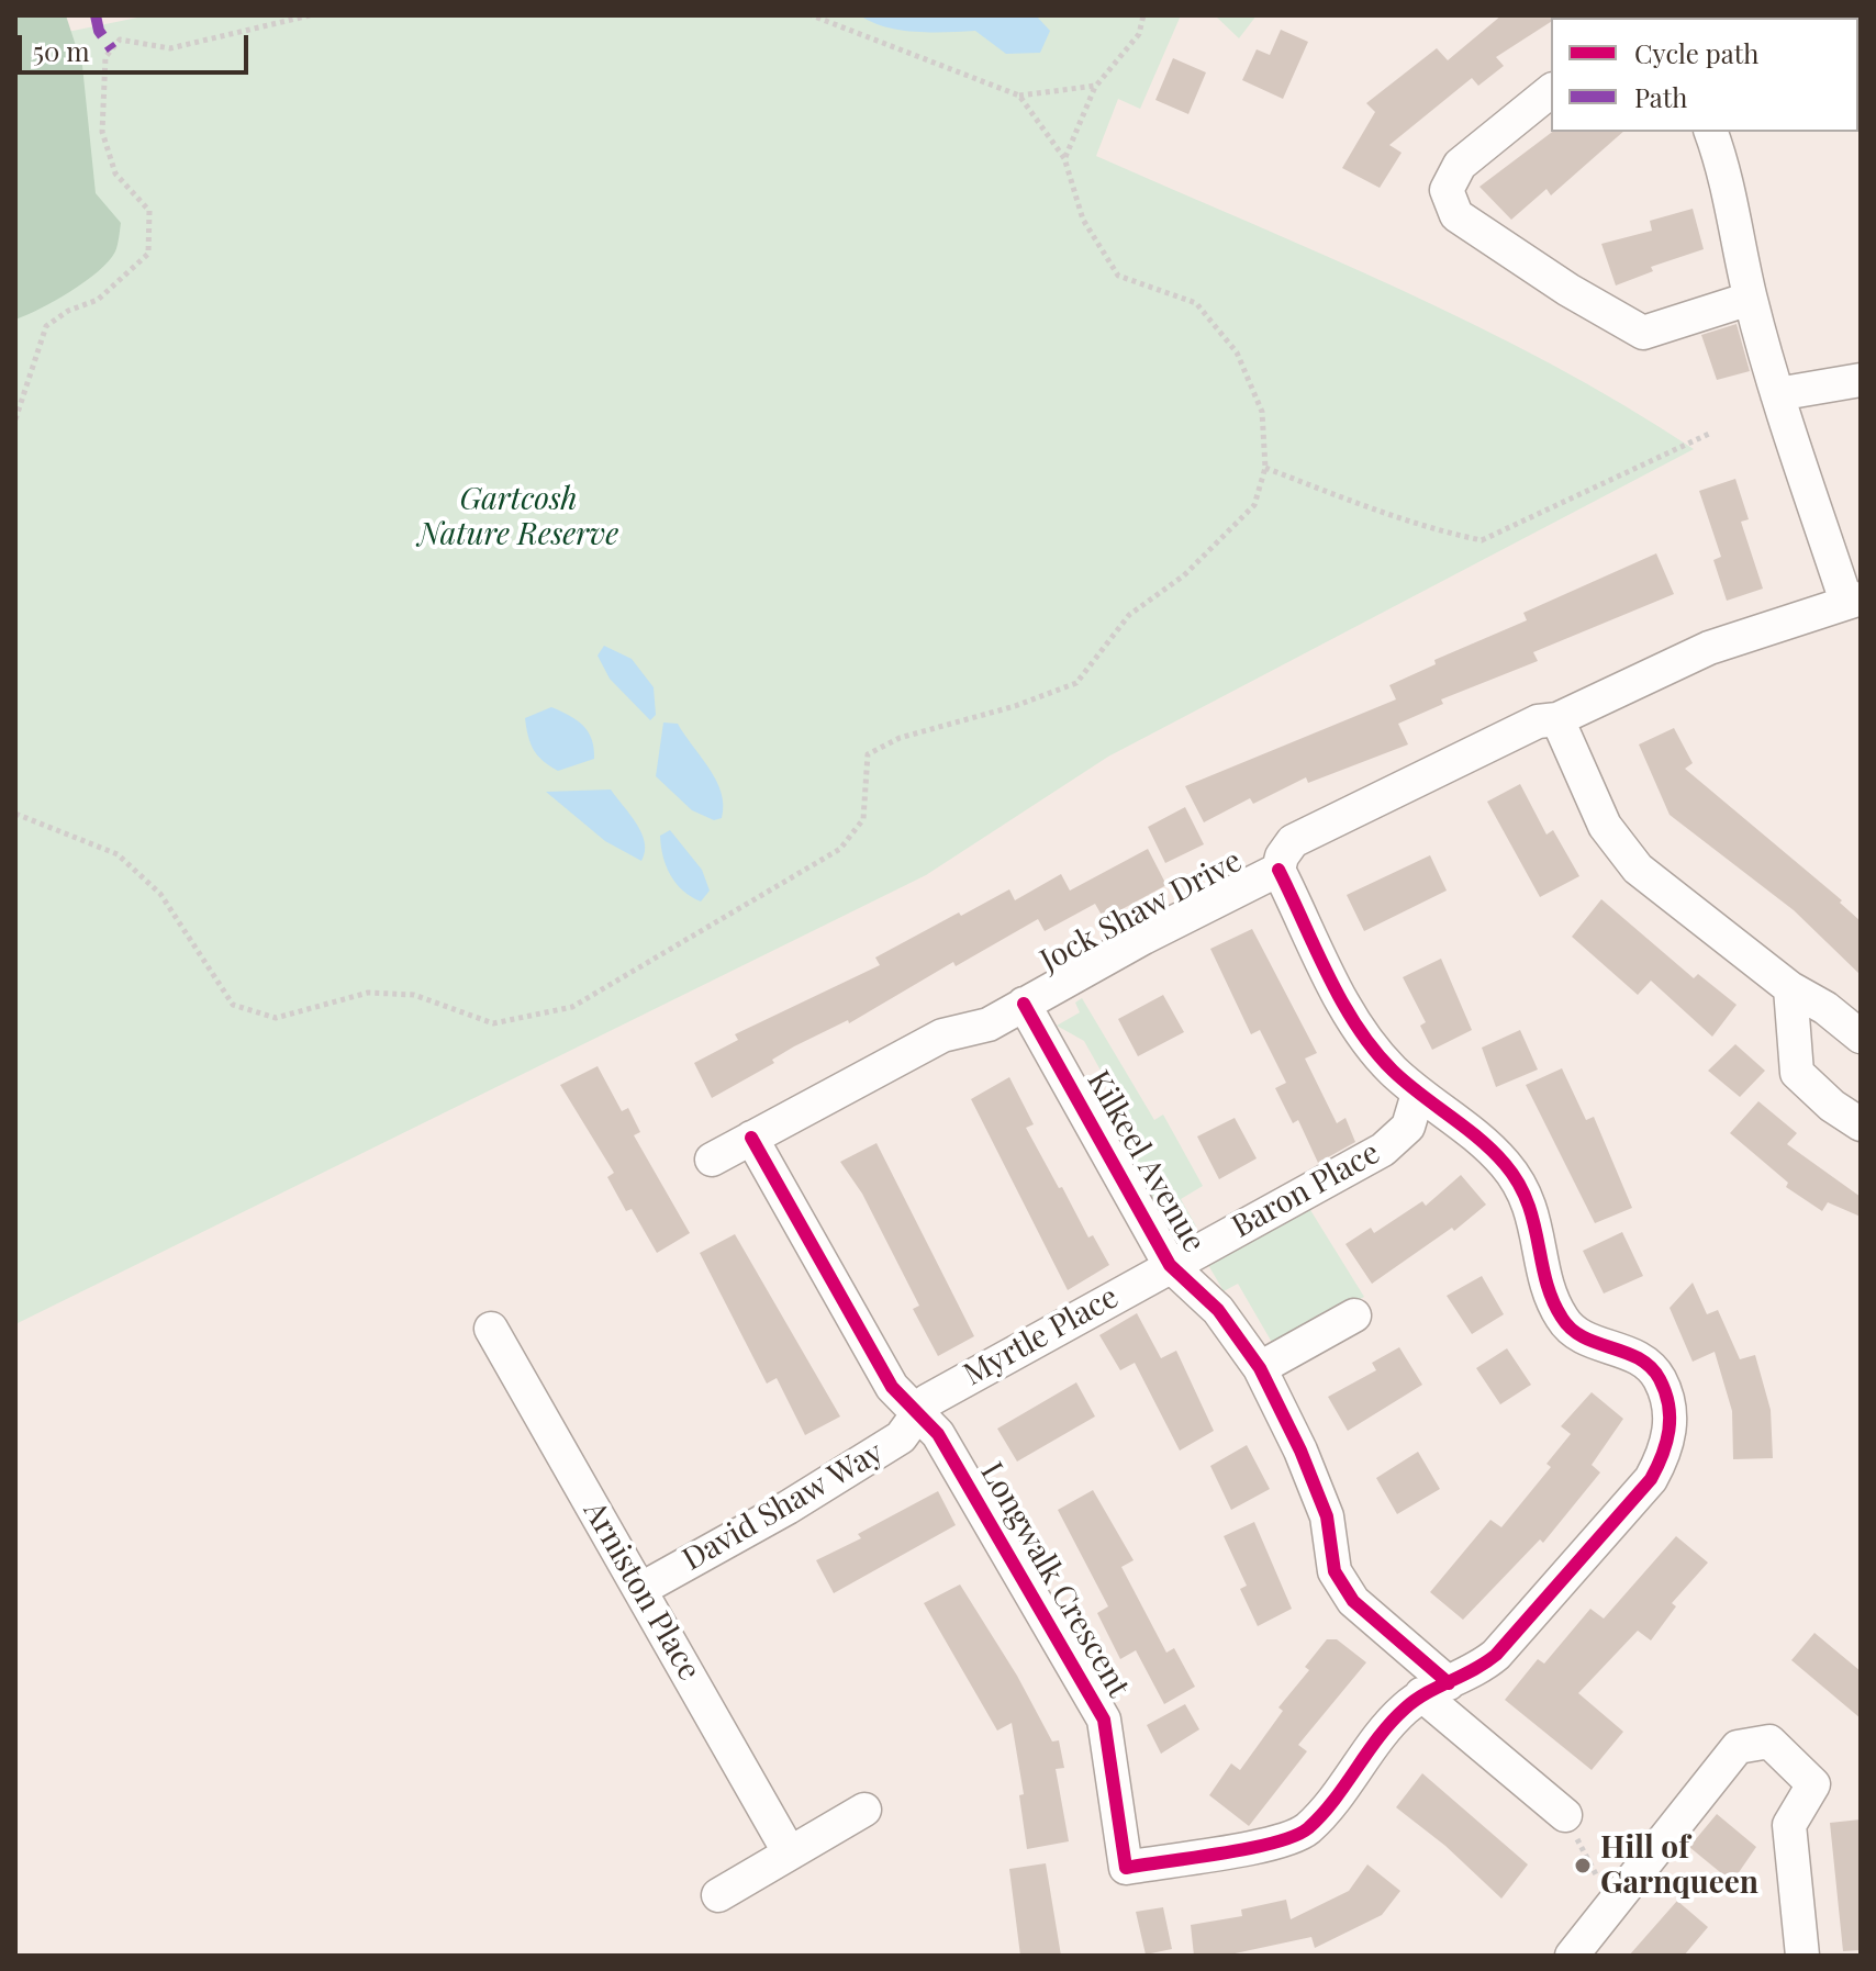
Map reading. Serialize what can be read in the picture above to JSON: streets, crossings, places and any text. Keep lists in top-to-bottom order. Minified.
{"streets":{"street":["Jock Shaw Drive","Kilkeel Avenue","Baron Place","Myrtle Place","David Shaw Way","Longwalk Crescent","Arniston Place"]},"crossings":[["Jock Shaw Drive","Kilkeel Avenue"],["Jock Shaw Drive","Longwalk Crescent"],["Kilkeel Avenue","Baron Place"],["Kilkeel Avenue","Myrtle Place"],["Kilkeel Avenue","Longwalk Crescent"],["Baron Place","Myrtle Place"],["Baron Place","Longwalk Crescent"],["Myrtle Place","David Shaw Way"],["Myrtle Place","Longwalk Crescent"],["David Shaw Way","Longwalk Crescent"],["David Shaw Way","Arniston Place"]],"parks":["Gartcosh Nature Reserve"],"places":["Hill of Garnqueen"],"legend":["Cycle path","Path"],"scale_bar":"50 m"}
